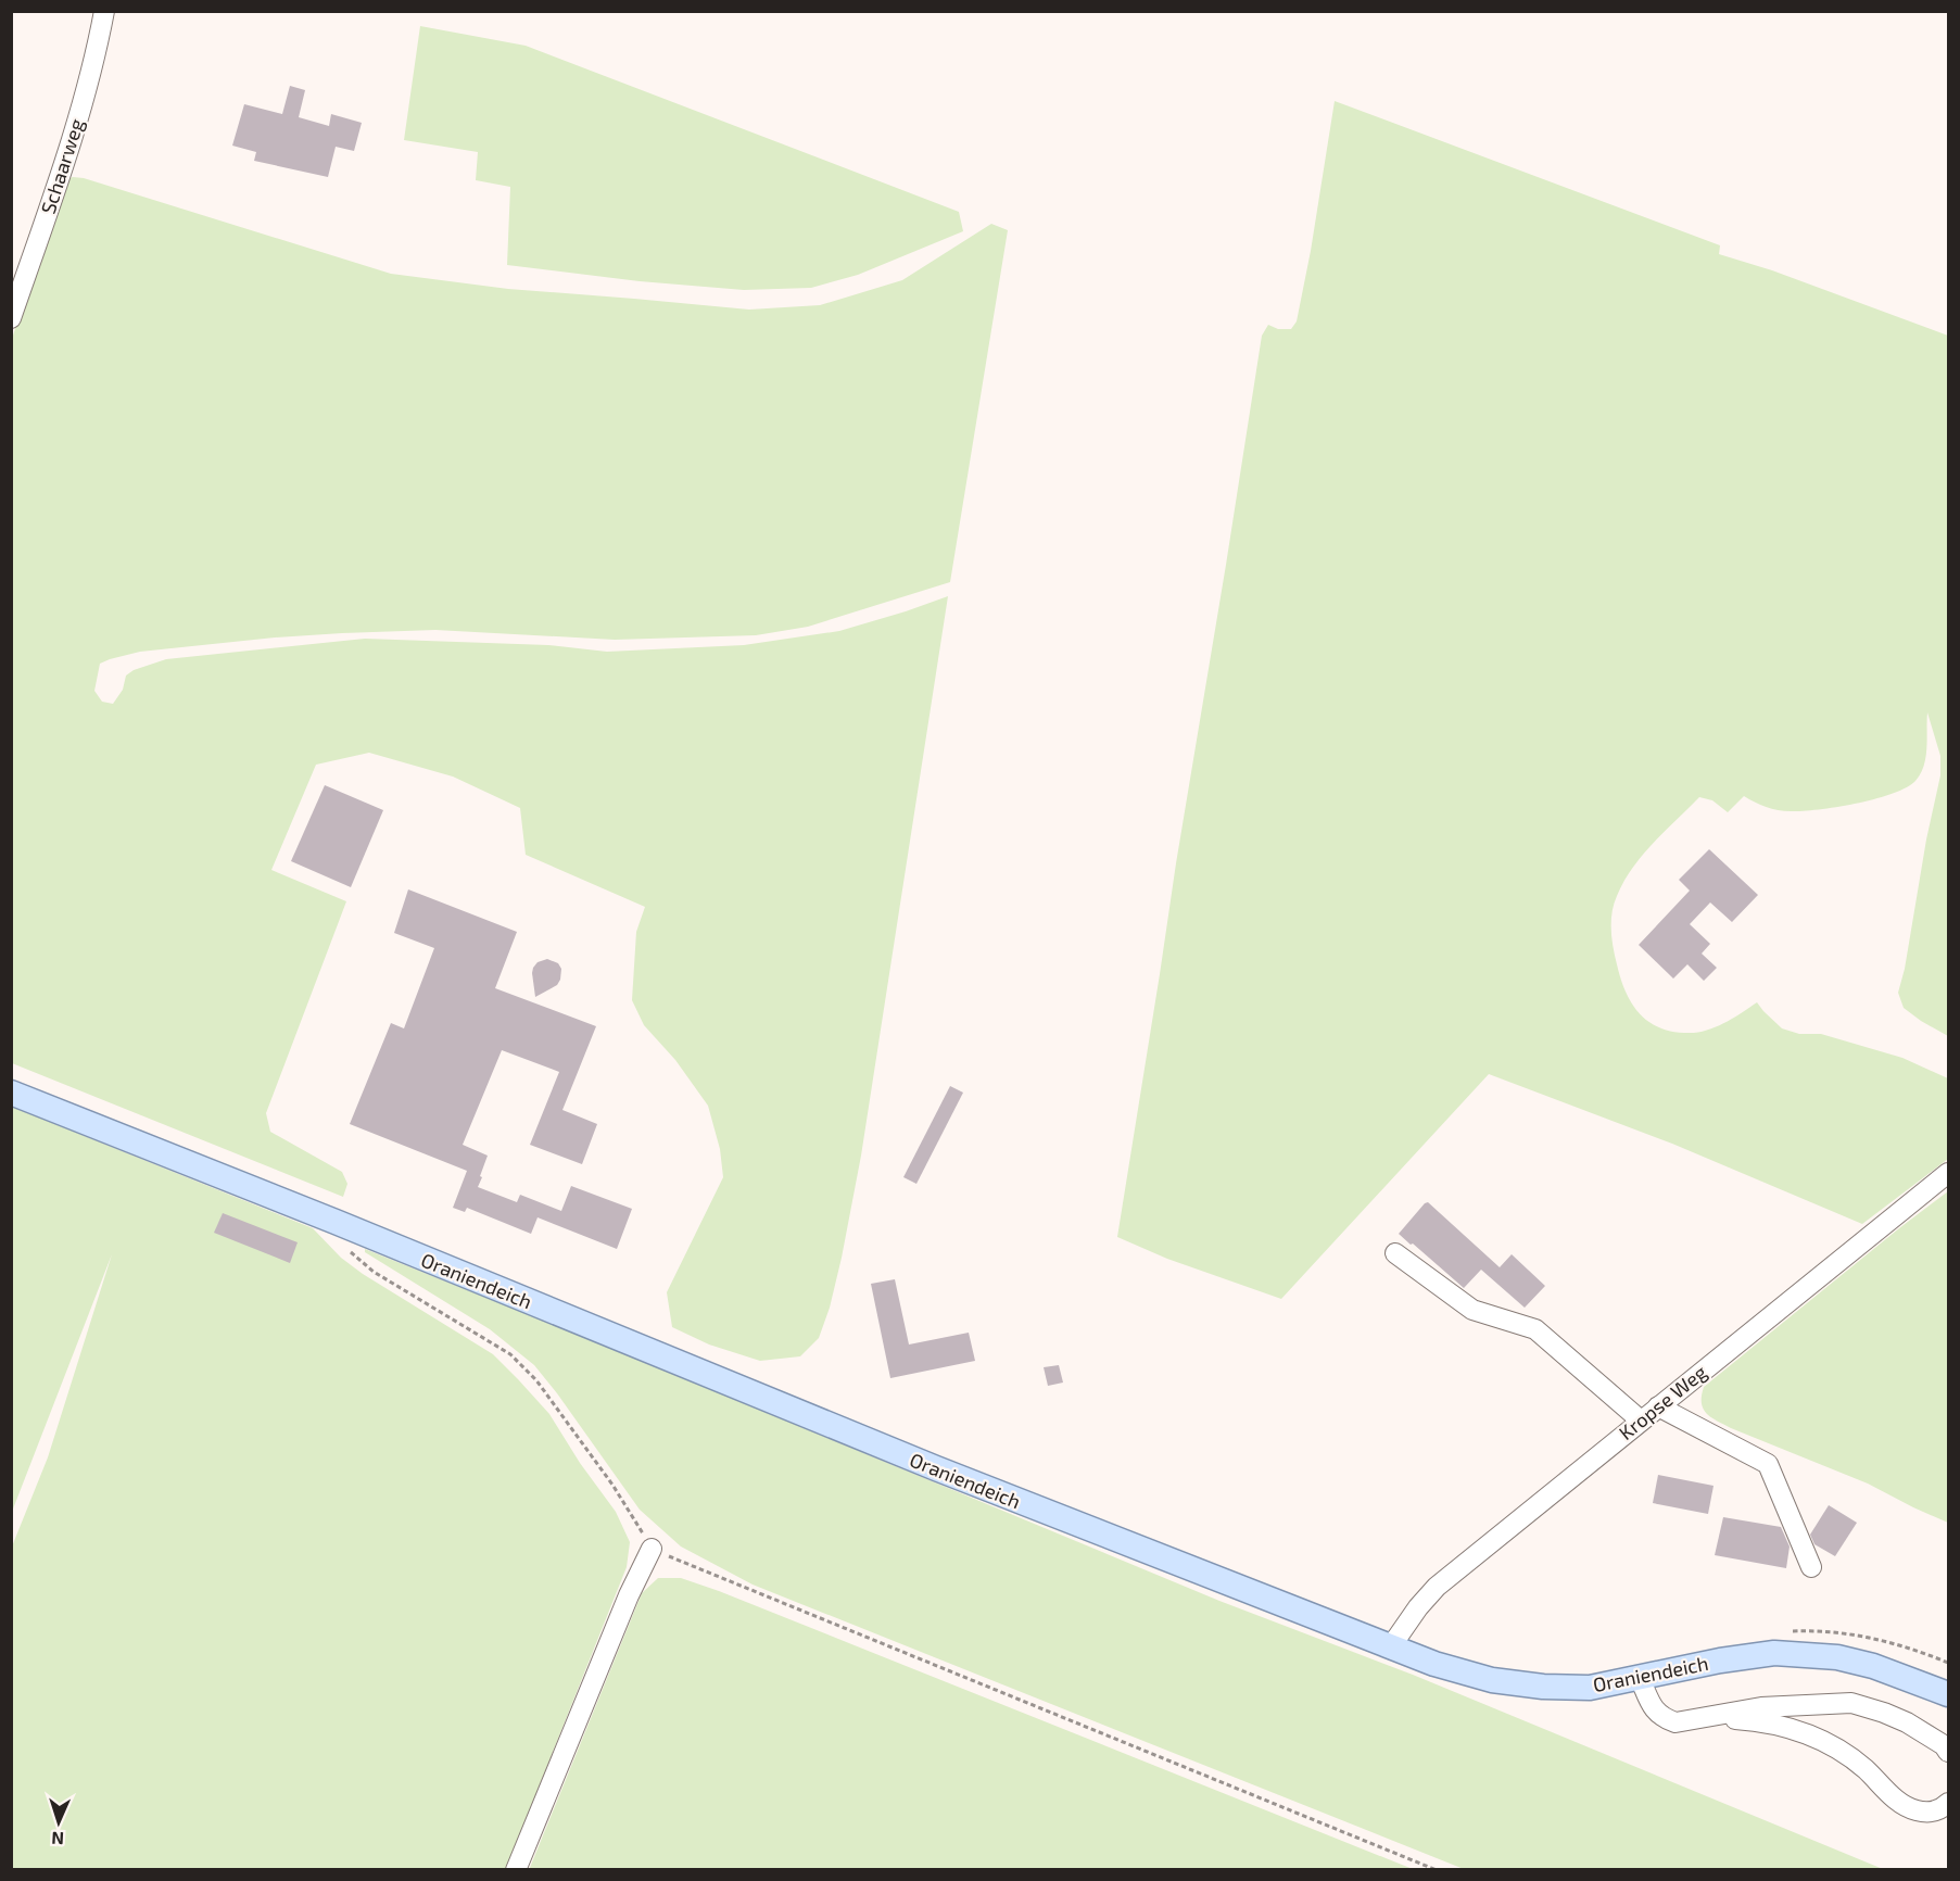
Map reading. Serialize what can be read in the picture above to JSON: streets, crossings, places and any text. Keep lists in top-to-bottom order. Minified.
{"streets":{"main road":["Oraniendeich"],"street":["Schaarweg","Kropse Weg"]},"crossings":[["Oraniendeich","Kropse Weg"]],"north":"bottom"}
